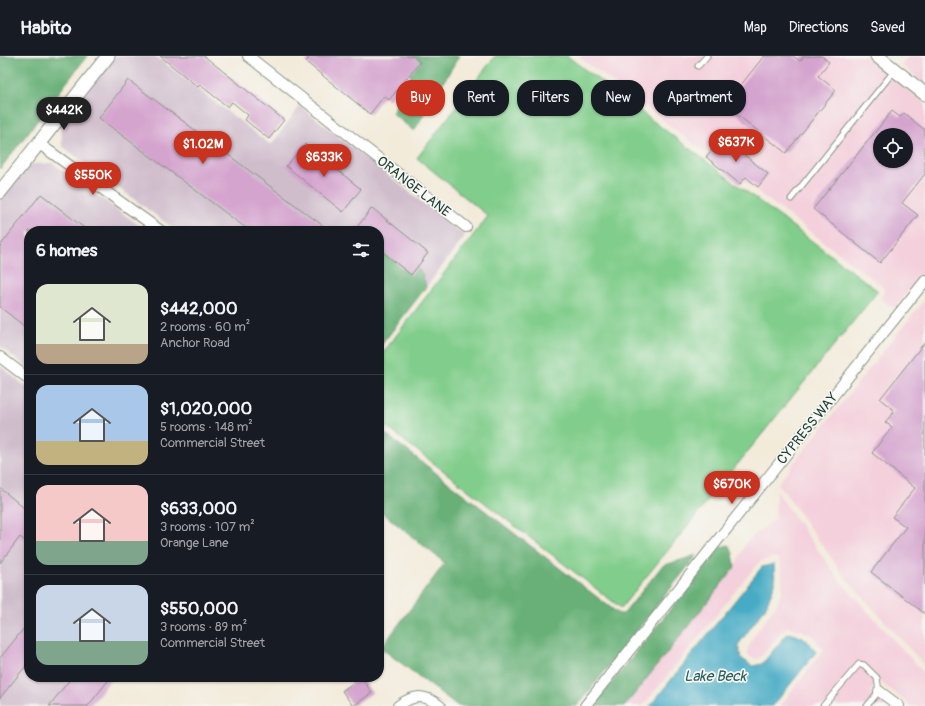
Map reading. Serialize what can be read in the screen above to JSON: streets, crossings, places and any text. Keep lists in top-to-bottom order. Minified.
{"streets":{"street":["ORANGE LANE","CYPRESS WAY"]},"water":["Lake Beck"],"page":{"header":"Habito","nav":["Map","Directions","Saved"],"chip":["Buy","Rent","Filters","New","Apartment"],"price":["$442K","$637K","$1.02M","$633K","$550K","$670K"],"heading":"6 homes","list":[{"name":"$442,000","note":"2 rooms · 60 m² · Anchor Road"},{"name":"$1,020,000","note":"5 rooms · 148 m² · Commercial Street"},{"name":"$633,000","note":"3 rooms · 107 m² · Orange Lane"},{"name":"$550,000","note":"3 rooms · 89 m² · Commercial Street"}]}}
